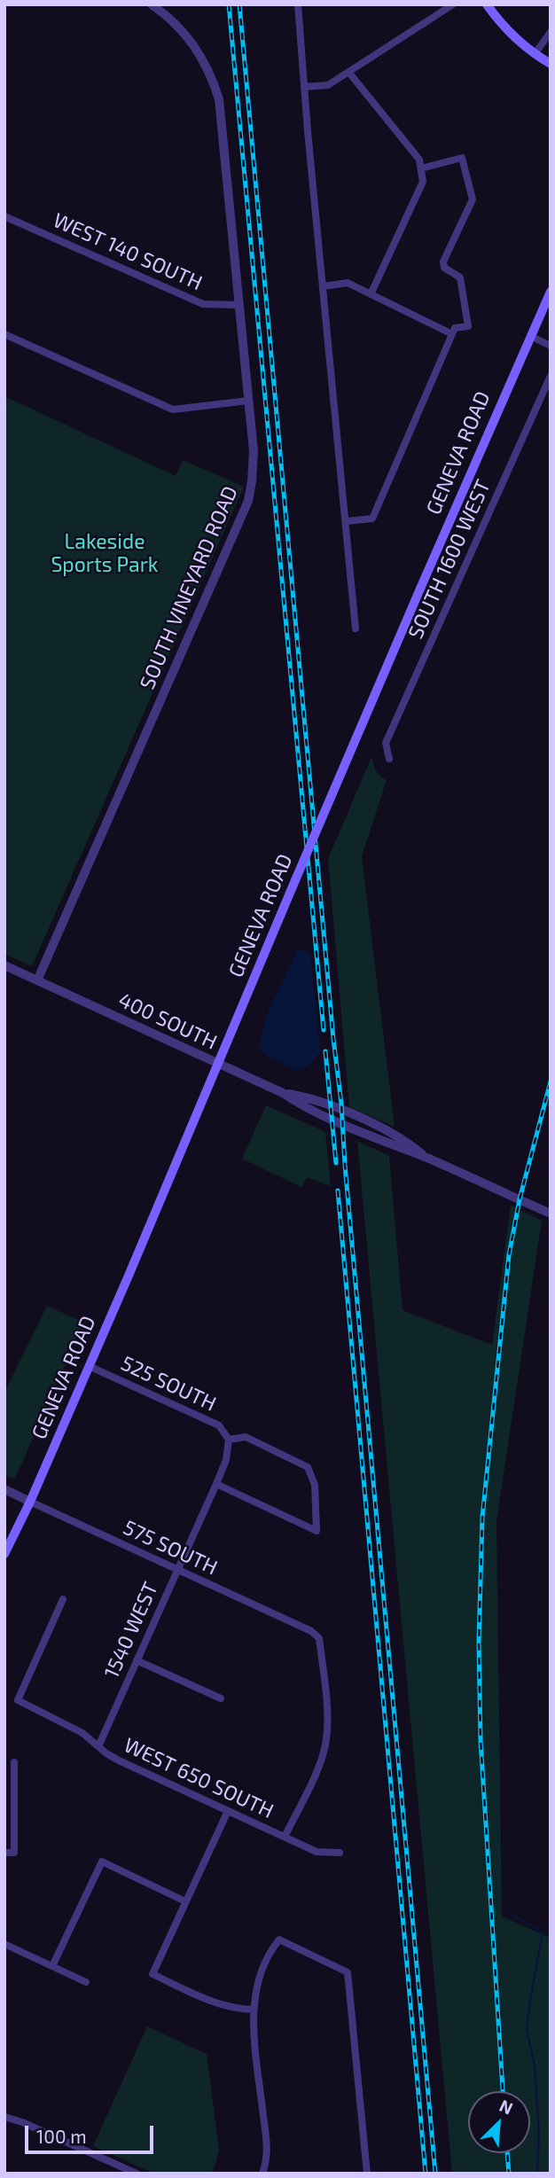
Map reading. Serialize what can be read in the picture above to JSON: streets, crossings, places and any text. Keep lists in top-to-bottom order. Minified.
{"streets":{"main road":["GENEVA ROAD"],"street":["WEST 140 SOUTH","SOUTH 1600 WEST","SOUTH VINEYARD ROAD","400 SOUTH","525 SOUTH","575 SOUTH","1540 WEST","WEST 650 SOUTH"]},"crossings":[["WEST 140 SOUTH","SOUTH VINEYARD ROAD"],["GENEVA ROAD","400 SOUTH"],["GENEVA ROAD","525 SOUTH"],["GENEVA ROAD","575 SOUTH"],["SOUTH VINEYARD ROAD","400 SOUTH"],["525 SOUTH","1540 WEST"],["575 SOUTH","1540 WEST"],["575 SOUTH","WEST 650 SOUTH"],["1540 WEST","WEST 650 SOUTH"]],"parks":["Lakeside Sports Park"],"scale_bar":"100 m","north":"top right"}
